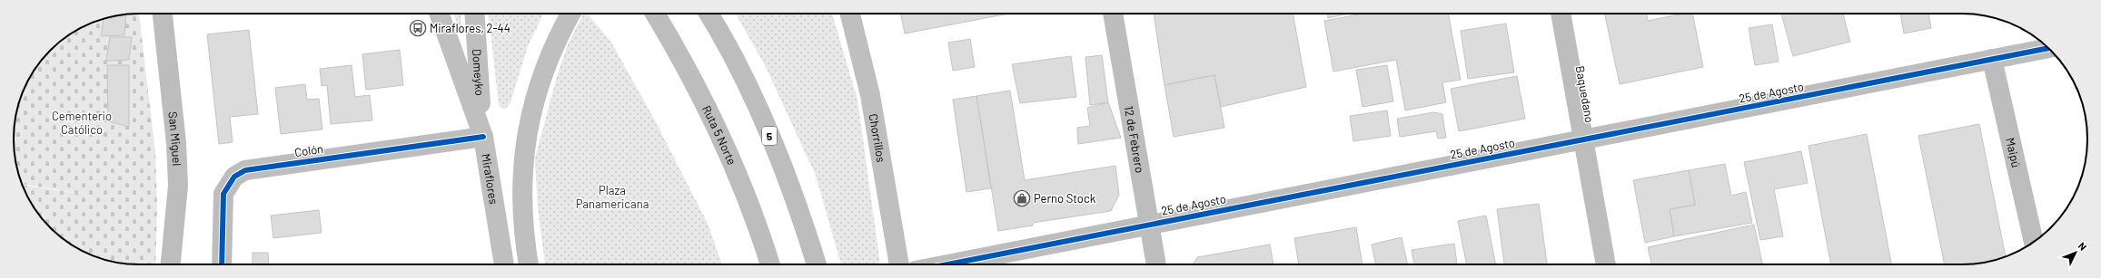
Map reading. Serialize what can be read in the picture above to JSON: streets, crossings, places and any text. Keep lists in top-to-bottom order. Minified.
{"streets":{"main road":["Domeyko","25 de Agosto","Baquedano","Ruta 5 Norte","5","Chorrillos","San Miguel","12 de Febrero","Colón","Maipú","Miraflores"]},"crossings":[["Domeyko","Colón"],["Domeyko","Miraflores"],["25 de Agosto","Baquedano"],["25 de Agosto","12 de Febrero"],["25 de Agosto","Maipú"],["Colón","Miraflores"]],"parks":["Cementerio Católico","Plaza Panamericana"],"places":{"bus stop":["Miraflores, 2-44"],"shop":["Perno Stock"]},"north":"top right"}
